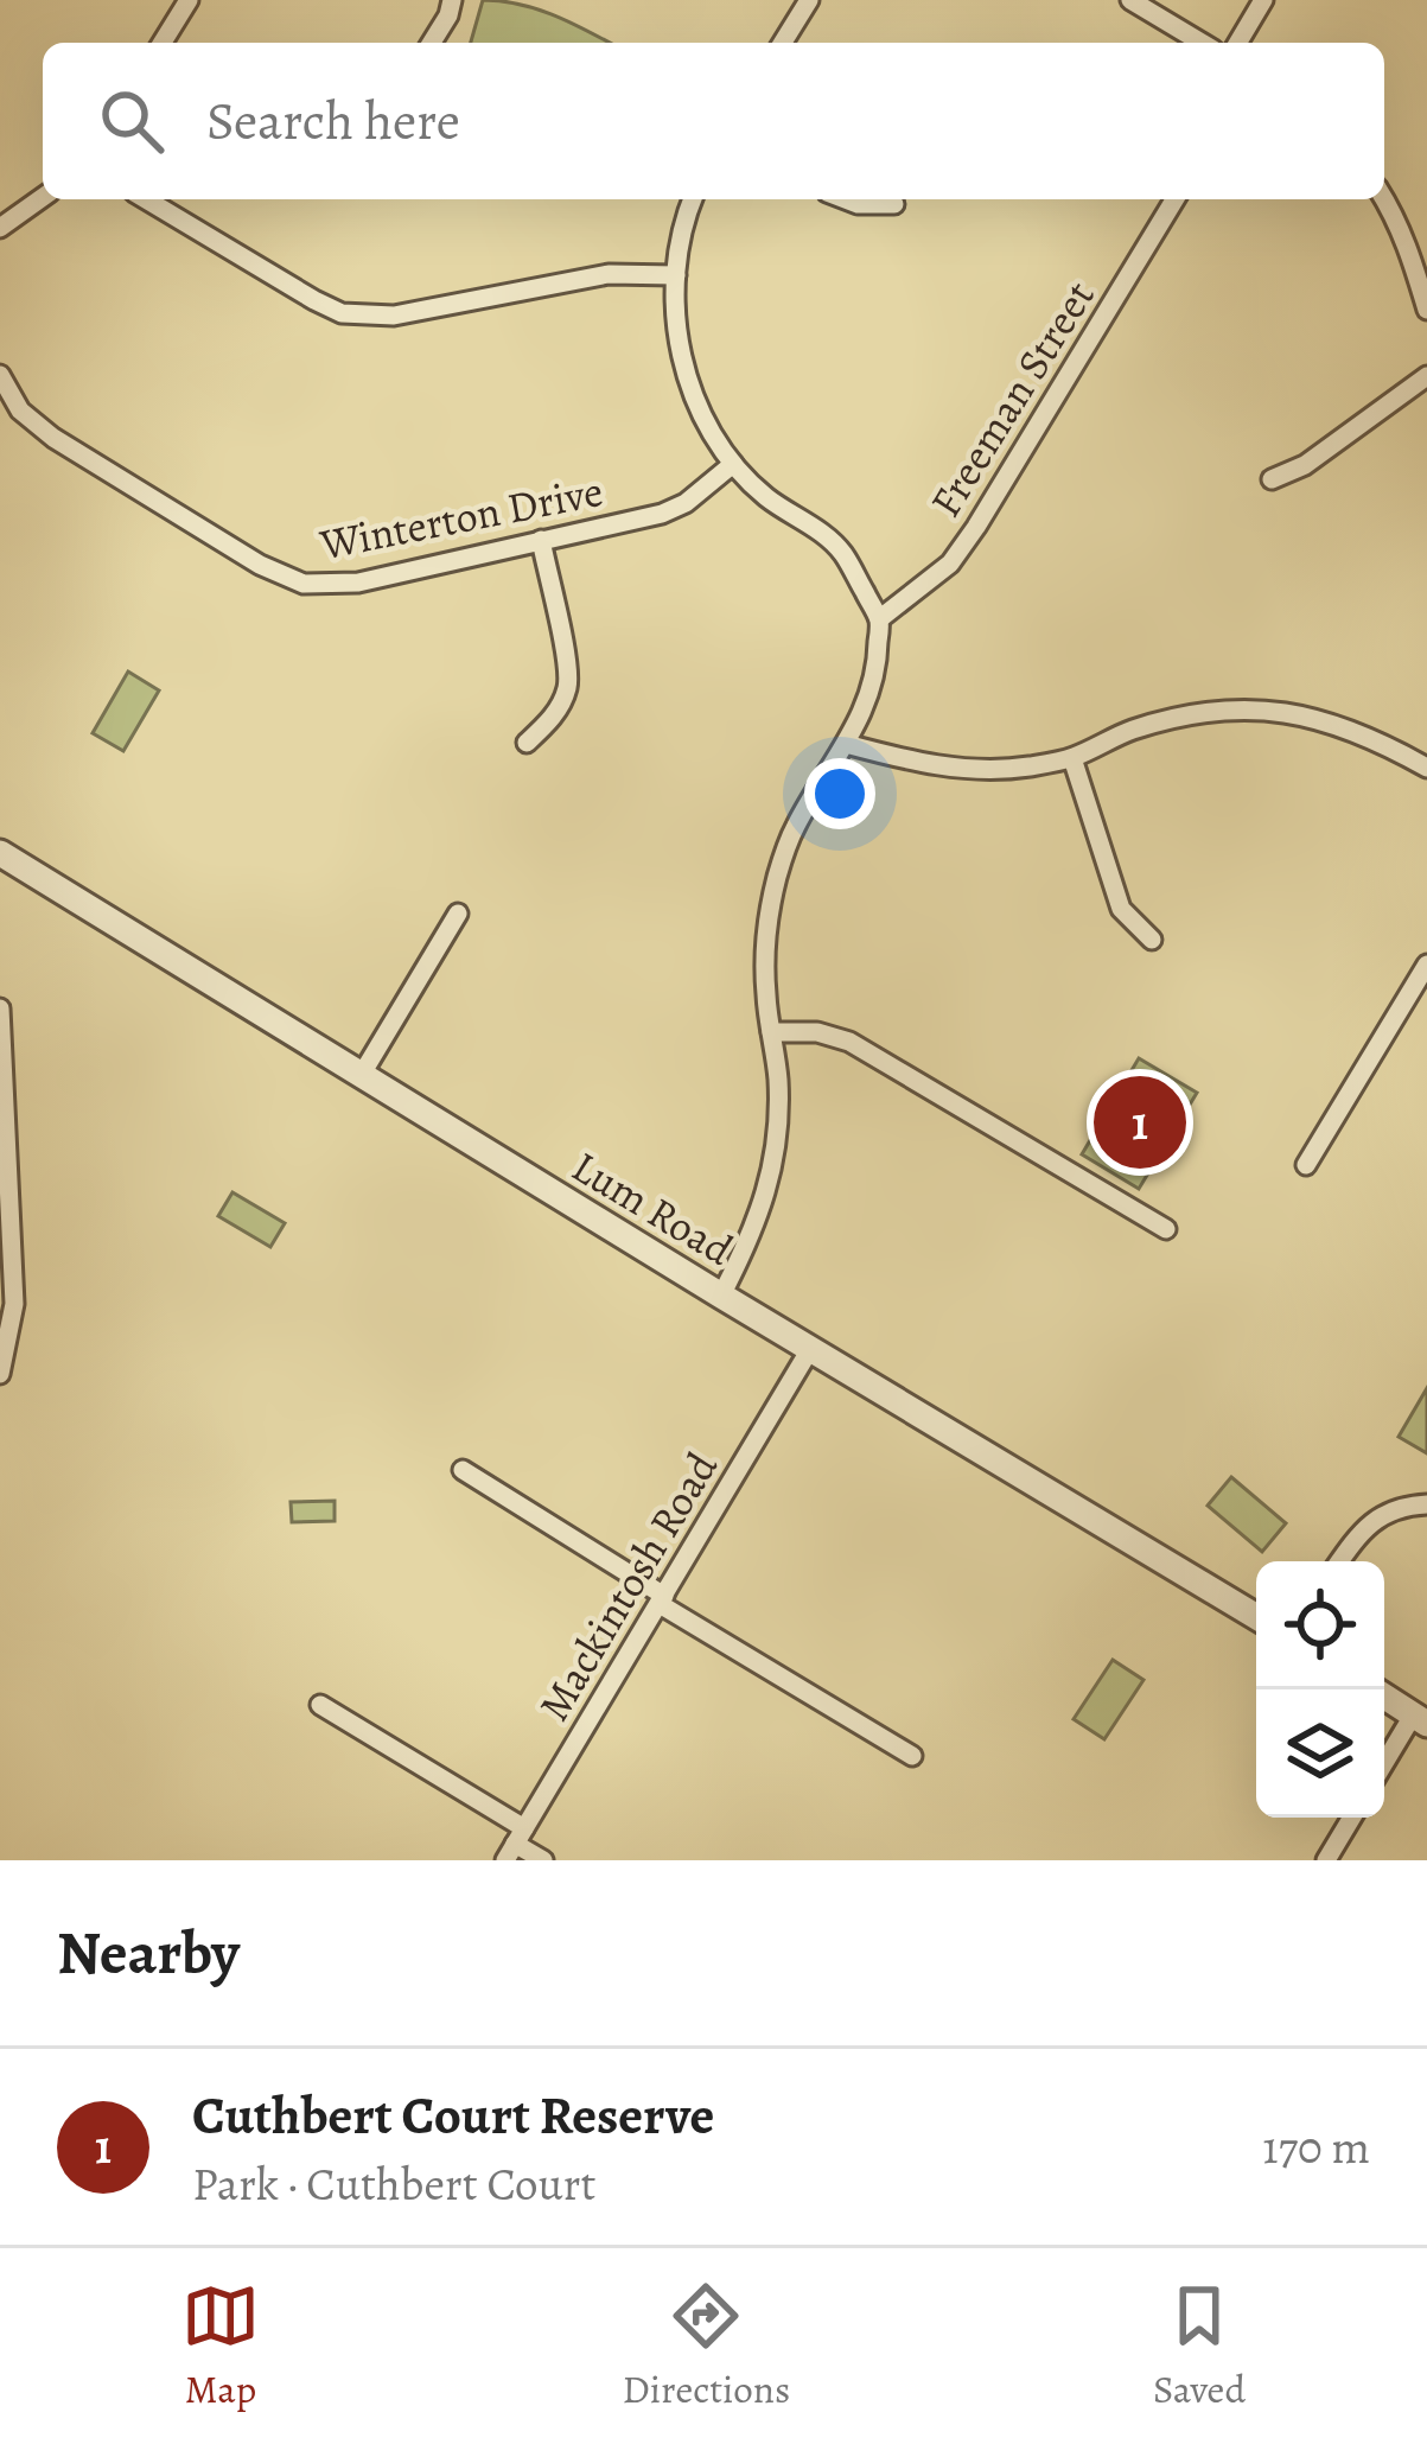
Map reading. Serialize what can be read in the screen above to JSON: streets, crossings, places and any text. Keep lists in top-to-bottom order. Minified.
{"streets":{"street":["Freeman Street","Winterton Drive","Lum Road","Mackintosh Road"]},"crossings":[["Lum Road","Mackintosh Road"]],"page":{"search":"Search here","pins":"1","heading":"Nearby","list":[{"mark":"1","name":"Cuthbert Court Reserve","note":"Park · Cuthbert Court","value":"170 m"}],"nav":["Map","Directions","Saved"]}}
